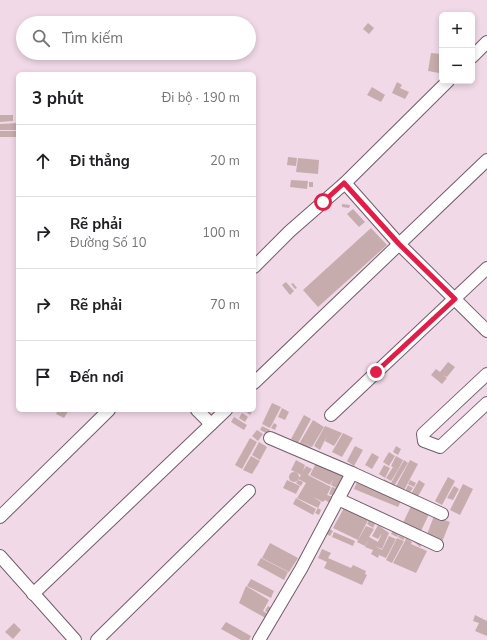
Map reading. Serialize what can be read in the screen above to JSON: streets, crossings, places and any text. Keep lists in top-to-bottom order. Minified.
{"page":{"map_buttons":["+","−"],"search":"Tìm kiếm","heading":["3 phút","Đi bộ · 190 m"],"list":[["Đi thẳng","20 m"],["Rẽ phải","Đường Số 10","100 m"],["Rẽ phải","70 m"],"Đến nơi"]}}
